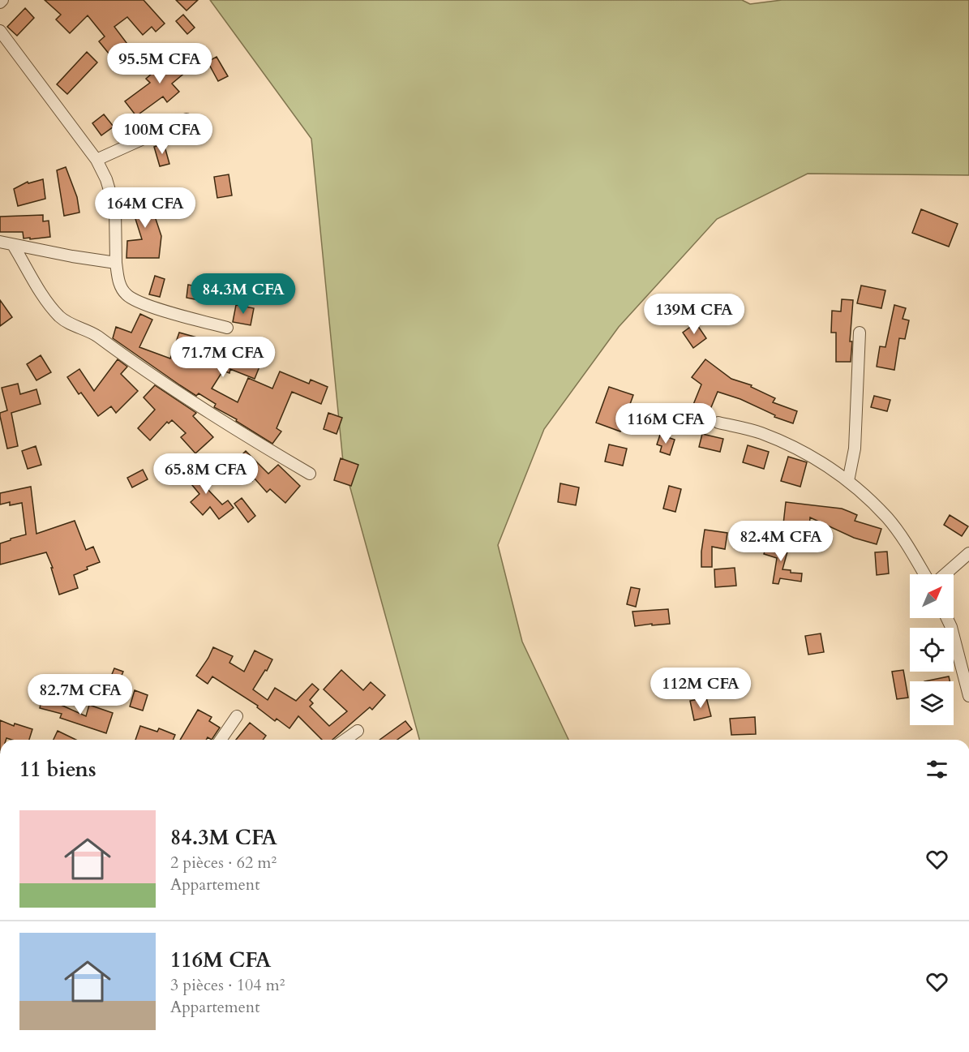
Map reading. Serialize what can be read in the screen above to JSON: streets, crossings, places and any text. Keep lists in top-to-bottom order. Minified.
{"north":"top right","page":{"price":["95.5M CFA","100M CFA","164M CFA","84.3M CFA","139M CFA","71.7M CFA","116M CFA","65.8M CFA","82.4M CFA","112M CFA","82.7M CFA"],"heading":"11 biens","list":[{"name":"84.3M CFA","note":"2 pièces · 62 m² · Appartement"},{"name":"116M CFA","note":"3 pièces · 104 m² · Appartement"}]}}
